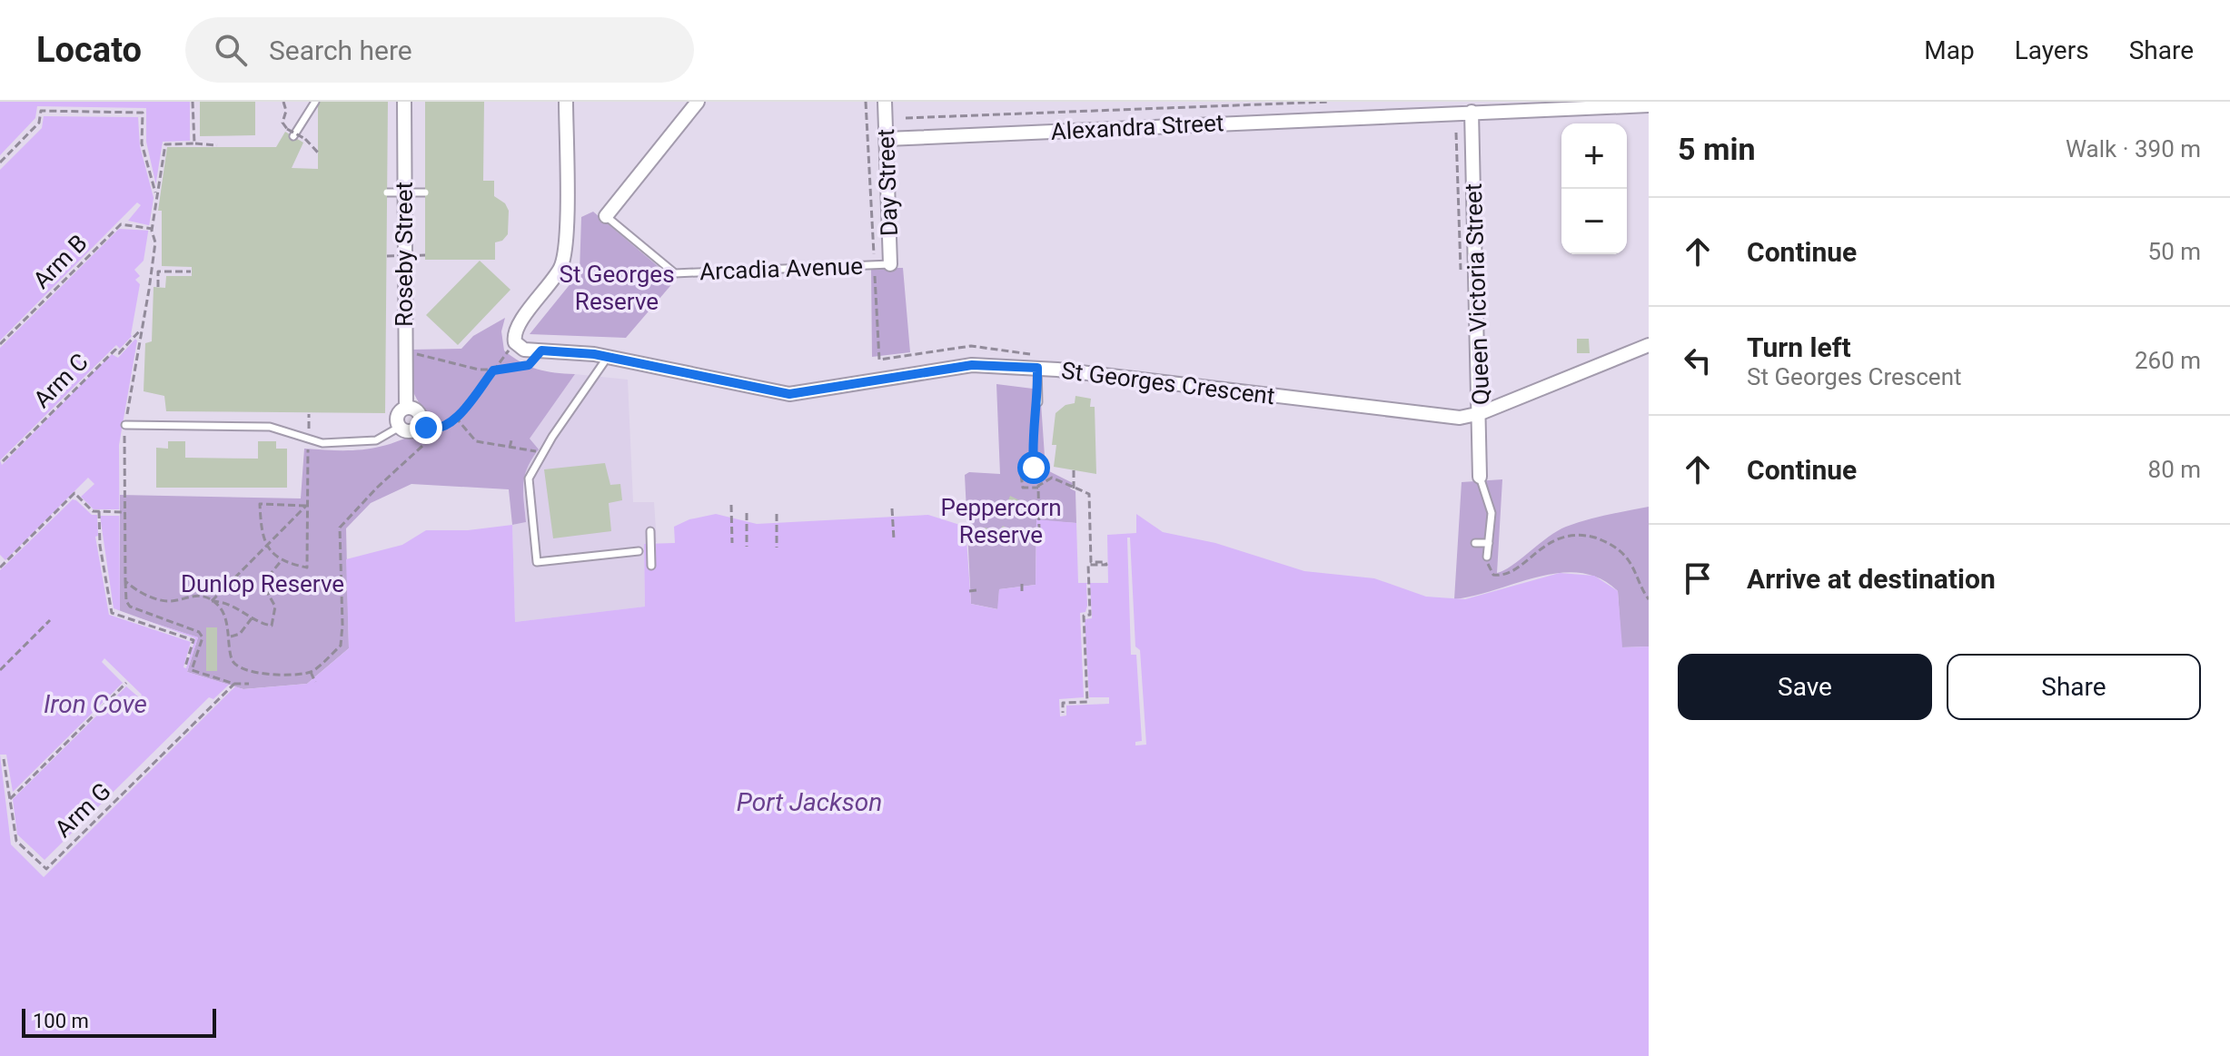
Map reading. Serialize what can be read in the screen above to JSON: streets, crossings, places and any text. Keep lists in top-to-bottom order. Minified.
{"streets":{"street":["Alexandra Street","Day Street","Roseby Street","Queen Victoria Street","St Georges Crescent"],"lane":["Arcadia Avenue"],"path":["Arm B","Arm C","Arm G"]},"crossings":[["Alexandra Street","Day Street"],["Alexandra Street","Queen Victoria Street"],["Day Street","Arcadia Avenue"],["Queen Victoria Street","St Georges Crescent"]],"water":["Iron Cove","Port Jackson"],"parks":["St Georges Reserve","Peppercorn Reserve","Dunlop Reserve"],"scale_bar":"100 m","page":{"header":"Locato","search":"Search here","nav":["Map","Layers","Share"],"heading":["5 min","Walk · 390 m"],"map_buttons":["+","−"],"list":[["Continue","50 m"],["Turn left","St Georges Crescent","260 m"],["Continue","80 m"],"Arrive at destination"],"buttons":["Save","Share"],"scale":"100 m"}}
